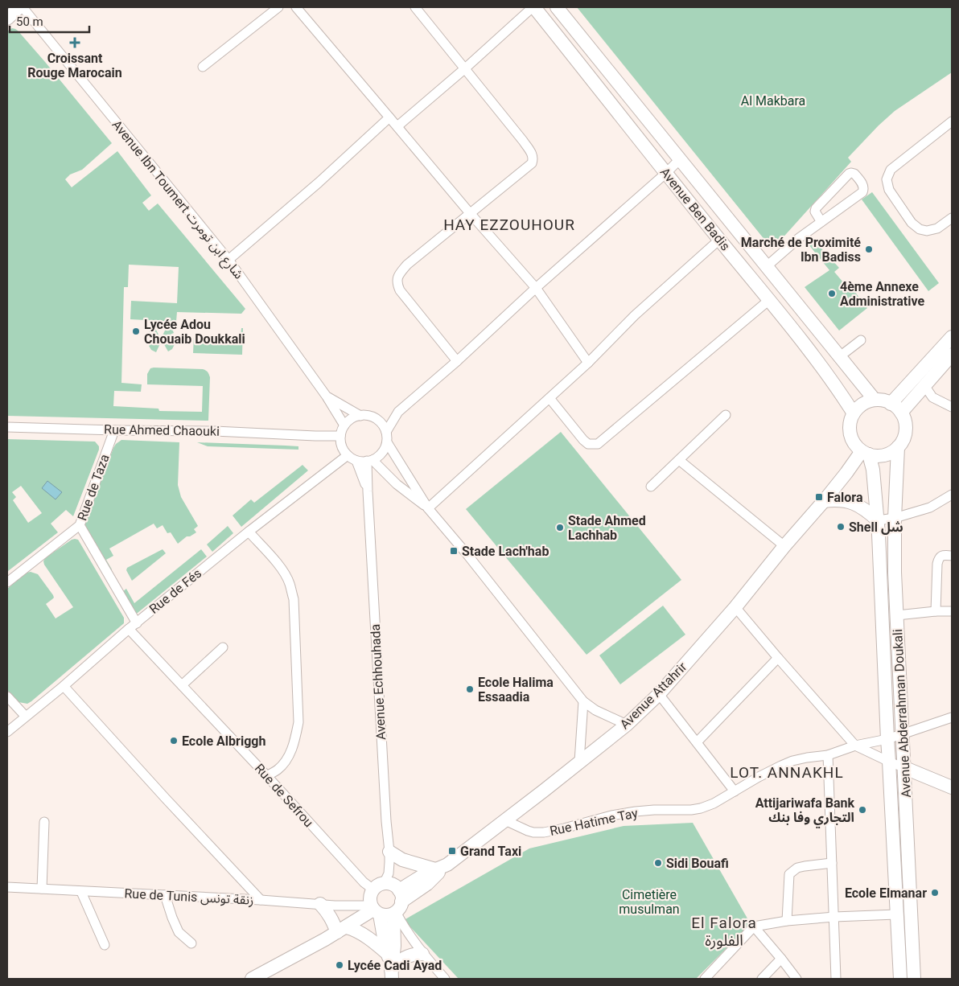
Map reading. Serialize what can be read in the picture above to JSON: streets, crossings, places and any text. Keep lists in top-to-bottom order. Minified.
{"streets":{"main road":["Avenue Ben Badis","Avenue Echhouhada","Avenue Attahrir","Avenue Abderrahman Doukali"],"street":["Avenue Ibn Toumert شارع ابن تومرت","Rue Ahmed Chaouki","Rue de Taza","Rue de Fés","Rue de Sefrou","Rue Hatime Tay","Rue de Tunis زنقة تونس"]},"crossings":[["Avenue Ibn Toumert شارع ابن تومرت","Rue Ahmed Chaouki"],["Avenue Ibn Toumert شارع ابن تومرت","Rue de Fés"],["Avenue Ibn Toumert شارع ابن تومرت","Avenue Echhouhada"],["Avenue Ben Badis","Avenue Attahrir"],["Avenue Ben Badis","Avenue Abderrahman Doukali"],["Rue Ahmed Chaouki","Rue de Taza"],["Rue Ahmed Chaouki","Rue de Fés"],["Rue Ahmed Chaouki","Avenue Echhouhada"],["Rue de Taza","Rue de Sefrou"],["Rue de Fés","Avenue Echhouhada"],["Rue de Fés","Rue de Sefrou"],["Avenue Echhouhada","Avenue Attahrir"],["Avenue Echhouhada","Rue de Sefrou"],["Avenue Attahrir","Avenue Abderrahman Doukali"],["Avenue Attahrir","Rue de Sefrou"],["Avenue Attahrir","Rue Hatime Tay"],["Avenue Abderrahman Doukali","Rue Hatime Tay"]],"districts":["HAY EZZOUHOUR","LOT. ANNAKHL","El Falora الفلورة"],"parks":["Al Makbara","Cimetière musulman"],"places":{"health":["Croissant Rouge Marocain"],"other":["Marché de Proximité Ibn Badiss","4ème Annexe Administrative","Lycée Adou Chouaib Doukkali","Shell شل","Stade Ahmed Lachhab","Ecole Halima Essaadia","Ecole Albriggh","Attijariwafa Bank التجاري وفا بنك","Sidi Bouafi","Ecole Elmanar","Lycée Cadi Ayad"],"transit":["Falora","Stade Lach'hab","Grand Taxi"]},"scale_bar":"50 m"}
